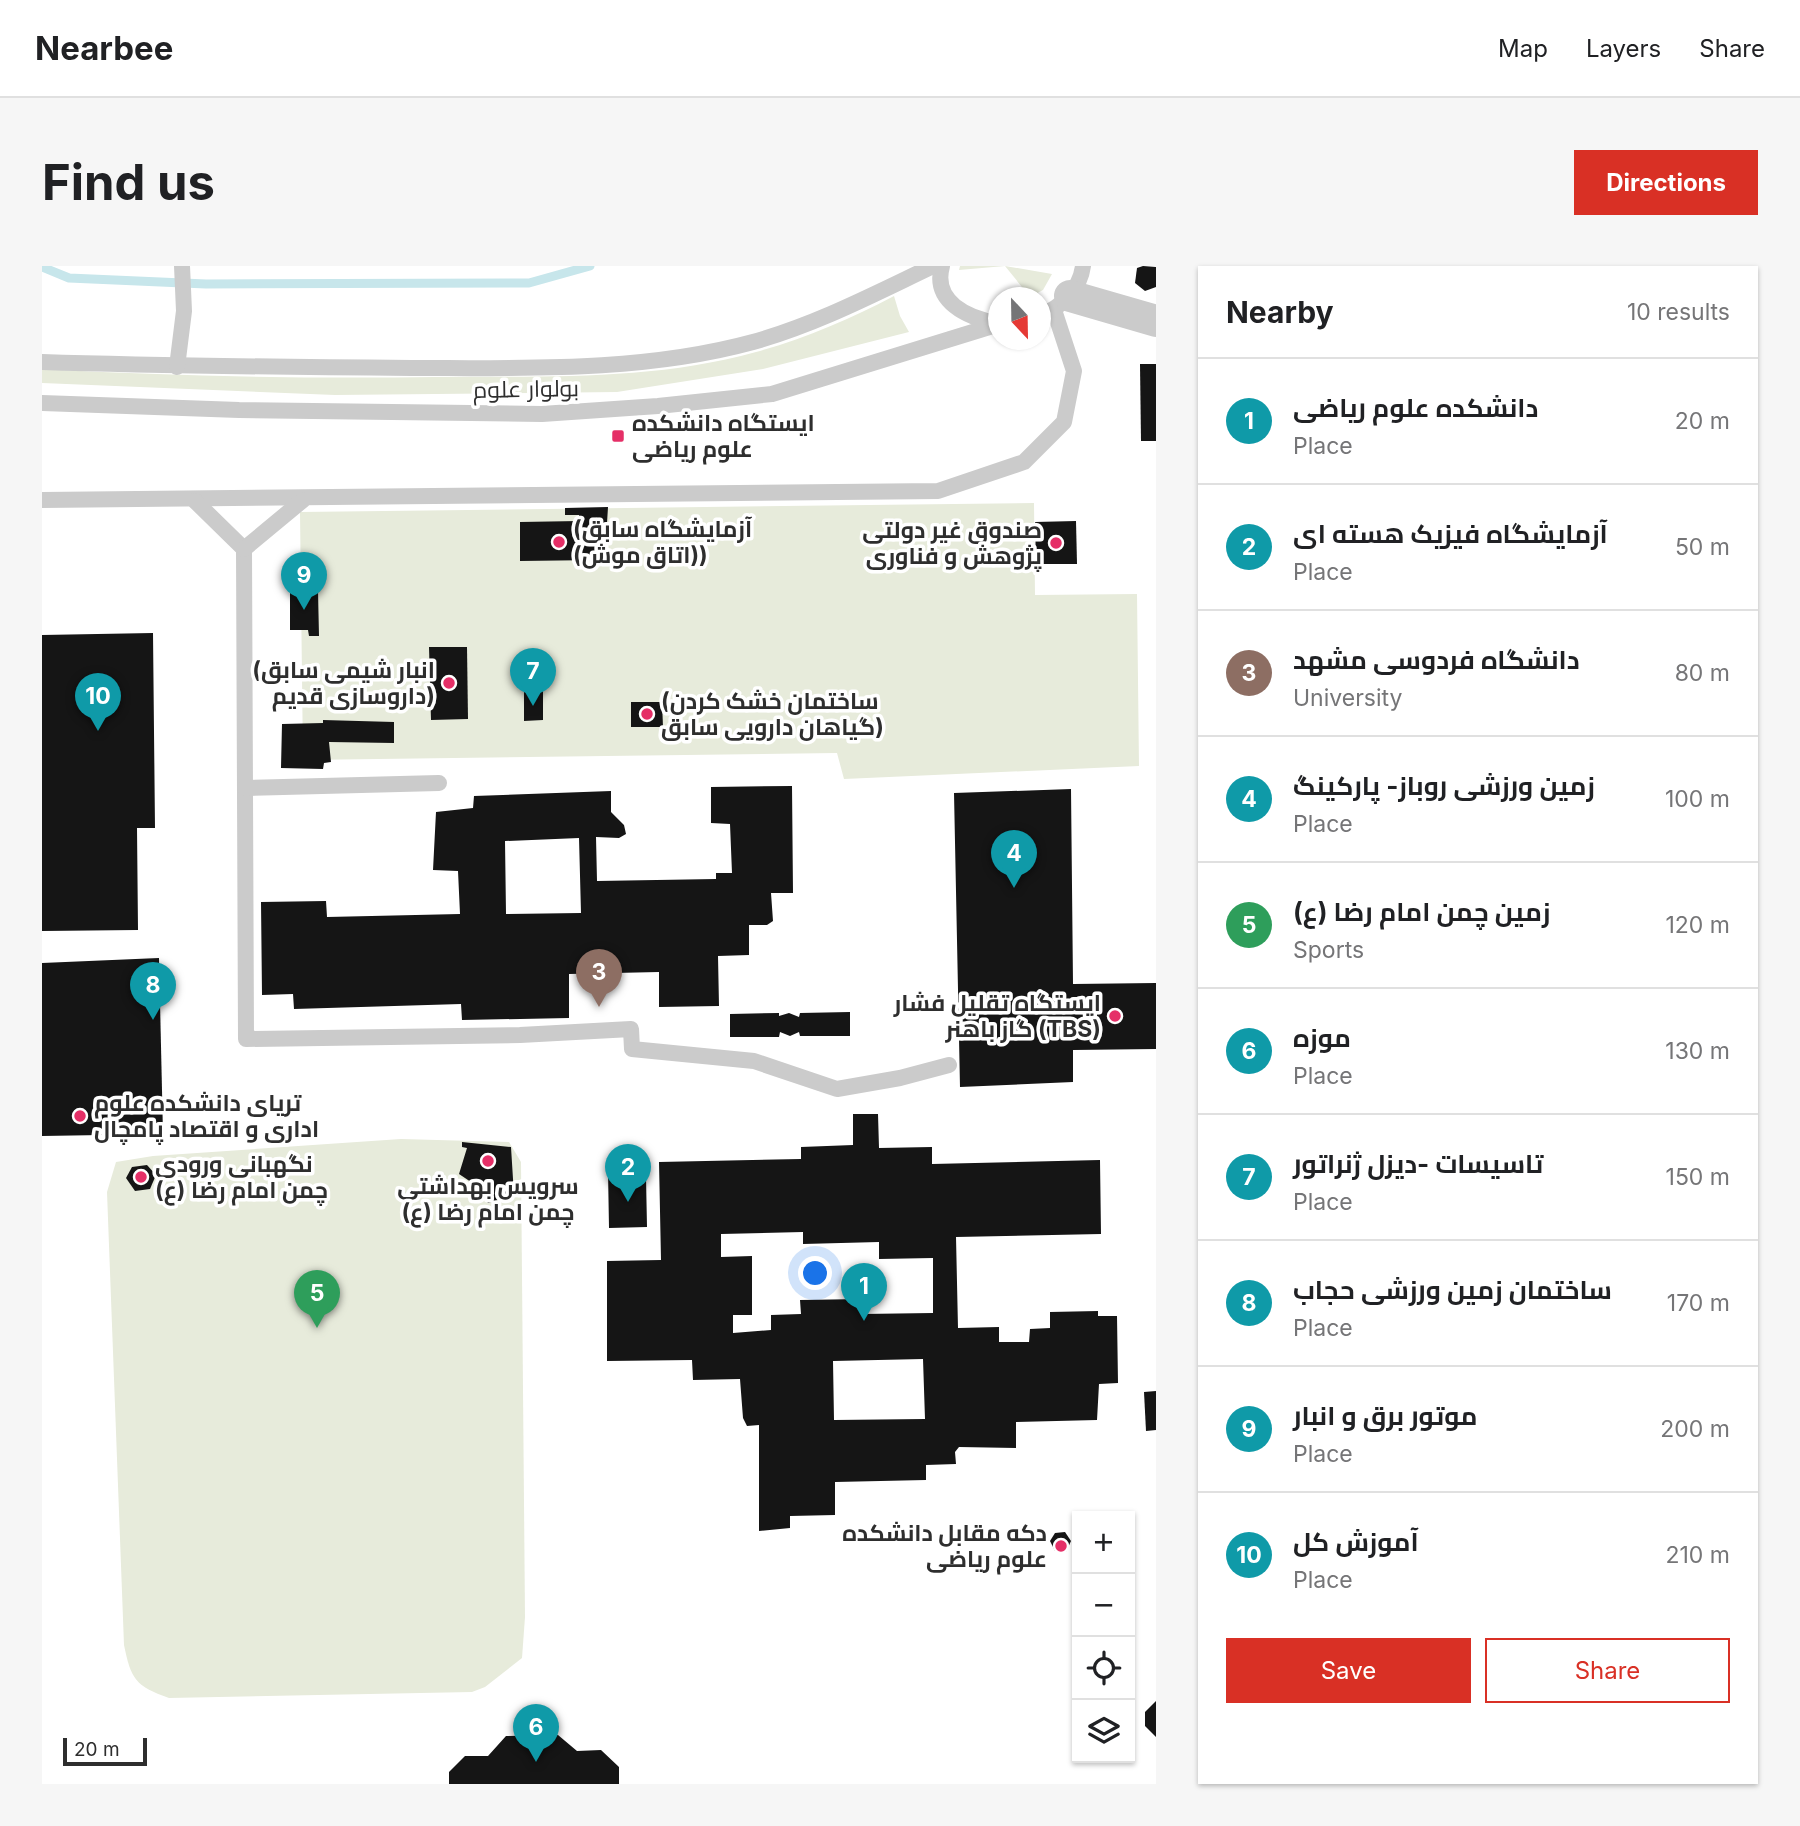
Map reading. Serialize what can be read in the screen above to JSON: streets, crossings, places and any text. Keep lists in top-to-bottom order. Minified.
{"streets":{"lane":["بولوار علوم"]},"places":{"transit":["ایستگاه دانشکده علوم ریاضی"],"other":["(آزمایشگاه سابق (اتاق موش))","صندوق غیر دولتی پژوهش و فناوری","(انبار شیمی سابق داروسازی قدیم)","(ساختمان خشک کردن گیاهان دارویی سابق)","ایستگاه تقلیل فشار گاز باهنر (TBS)","تریای دانشکده علوم اداری و اقتصاد پامچال","سرویس بهداشتی چمن امام رضا (ع)","نگهبانی ورودی چمن امام رضا (ع)","دکه مقابل دانشکده علوم ریاضی"]},"scale_bar":"20 m","north":"bottom","page":{"header":"Nearbee","nav":["Map","Layers","Share"],"buttons":["Directions",["Save","Share"]],"title":"Find us","heading":["Nearby","10 results"],"list":[{"mark":"1","name":"دانشکده علوم ریاضی","note":"Place","value":"20 m"},{"mark":"2","name":"آزمایشگاه فیزیک هسته ای","note":"Place","value":"50 m"},{"mark":"3","name":"دانشگاه فردوسی مشهد","note":"University","value":"80 m"},{"mark":"4","name":"زمین ورزشی روباز- پارکینگ","note":"Place","value":"100 m"},{"mark":"5","name":"زمین چمن امام رضا (ع)","note":"Sports","value":"120 m"},{"mark":"6","name":"موزه","note":"Place","value":"130 m"},{"mark":"7","name":"تاسیسات -دیزل ژنراتور","note":"Place","value":"150 m"},{"mark":"8","name":"ساختمان زمین ورزشی حجاب","note":"Place","value":"170 m"},{"mark":"9","name":"موتور برق و انبار","note":"Place","value":"200 m"},{"mark":"10","name":"آموزش کل","note":"Place","value":"210 m"}],"pins":["9","7","10","4","3","8","2","1","5","6"],"map_buttons":["+","−"],"scale":"20 m"}}
